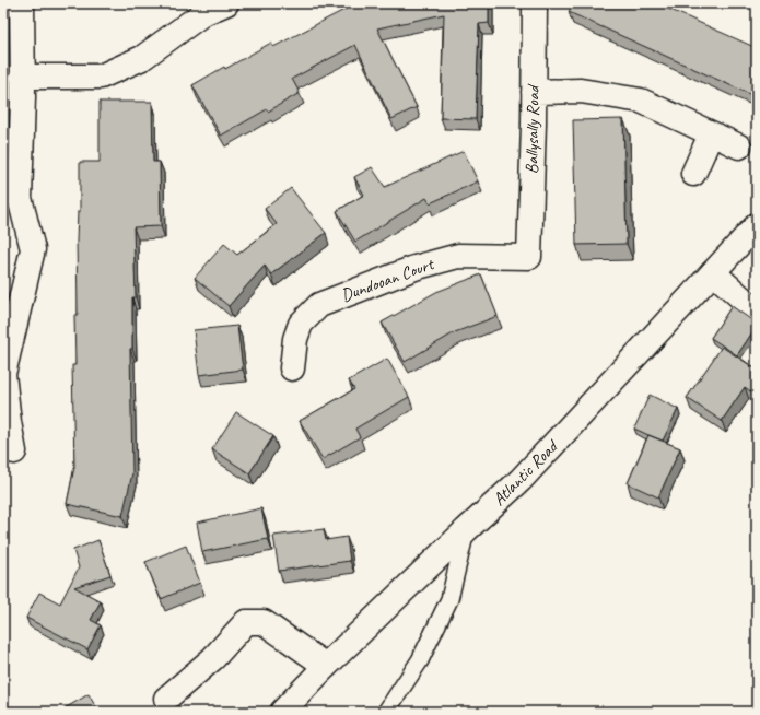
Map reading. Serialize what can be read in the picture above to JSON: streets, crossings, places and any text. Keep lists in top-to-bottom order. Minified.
{"streets":{"street":["Ballysally Road","Dundooan Court","Atlantic Road"]},"crossings":[["Ballysally Road","Dundooan Court"]]}
